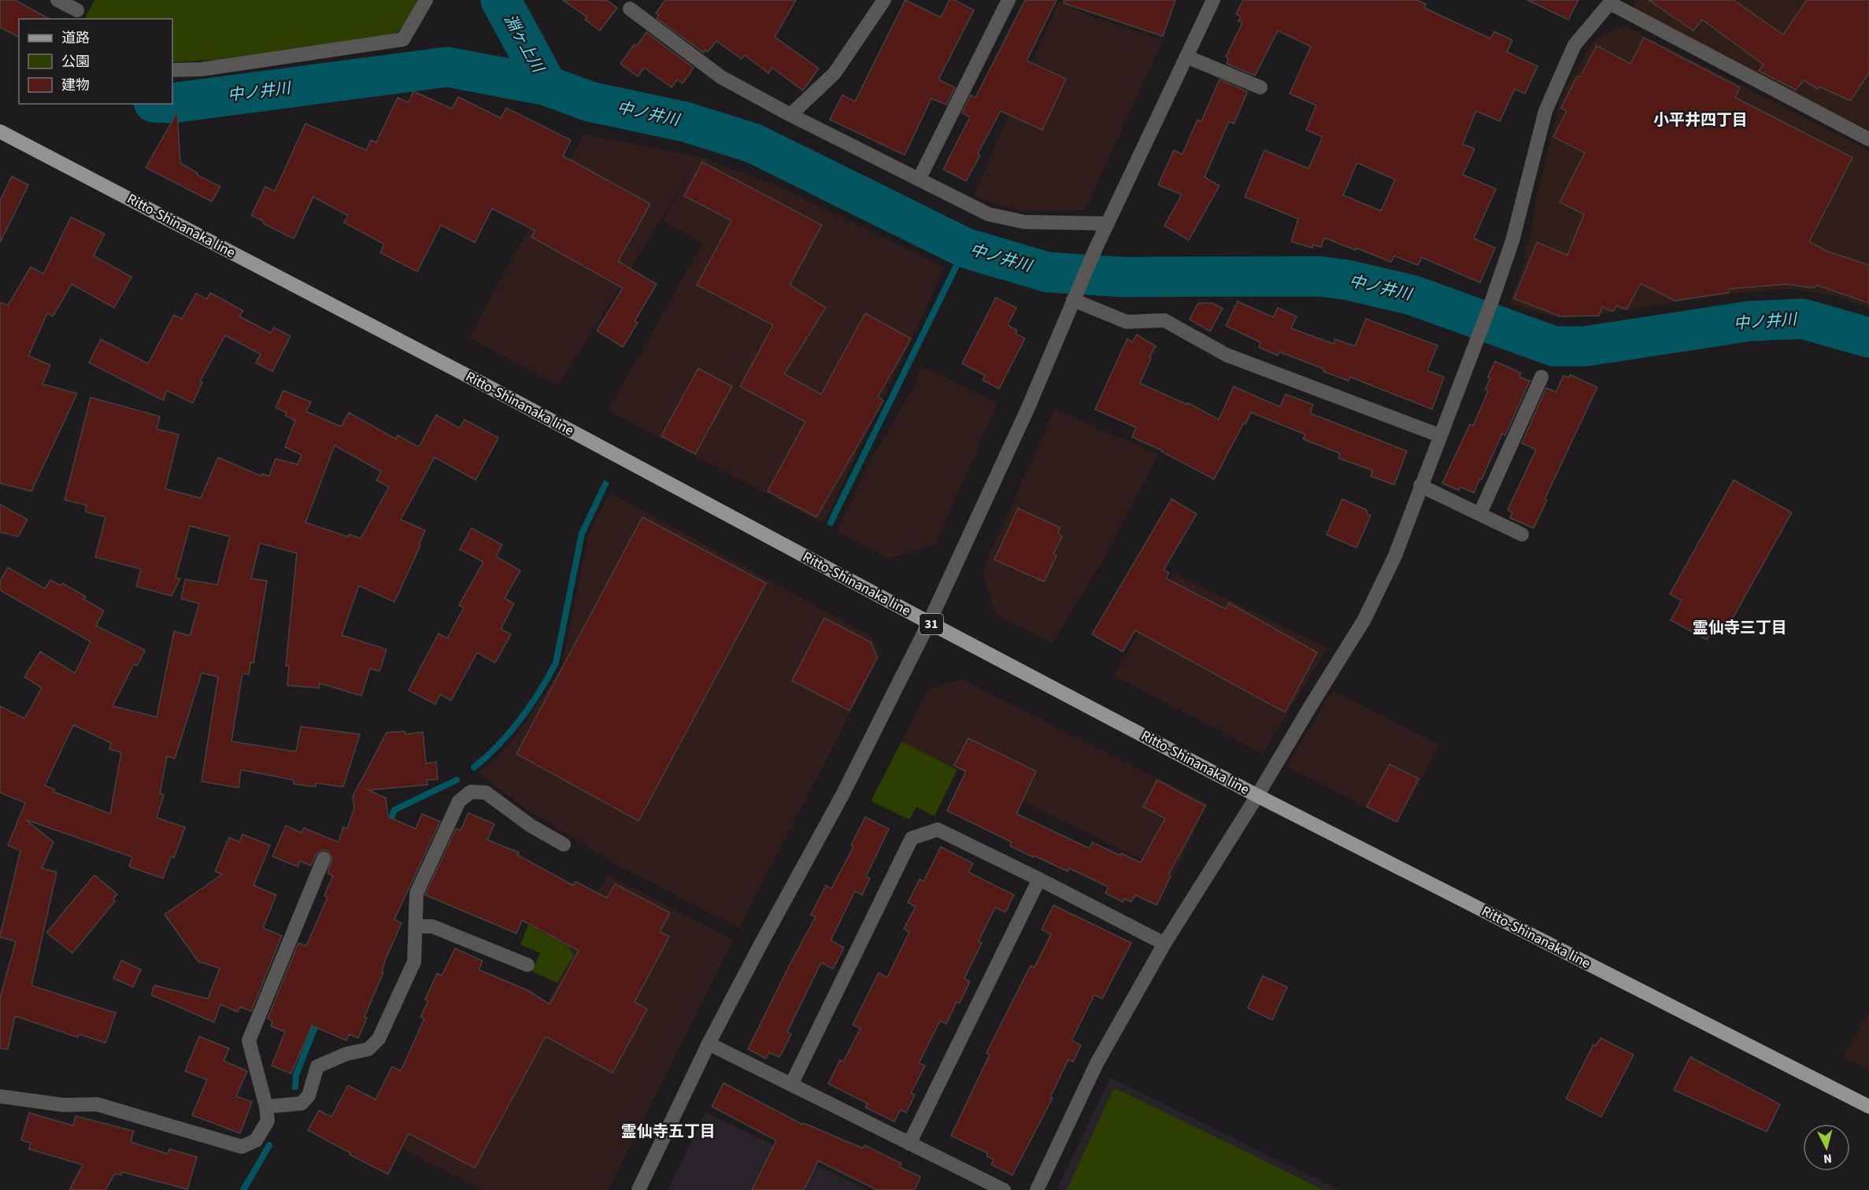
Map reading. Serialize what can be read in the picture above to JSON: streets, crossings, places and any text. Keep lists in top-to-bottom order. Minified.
{"streets":{"main road":["Ritto-Shinanaka line","31"]},"districts":["小平井四丁目","霊仙寺三丁目","霊仙寺五丁目"],"water":["淵ヶ上川","中ノ井川"],"legend":["道路","公園","建物"],"north":"bottom"}
